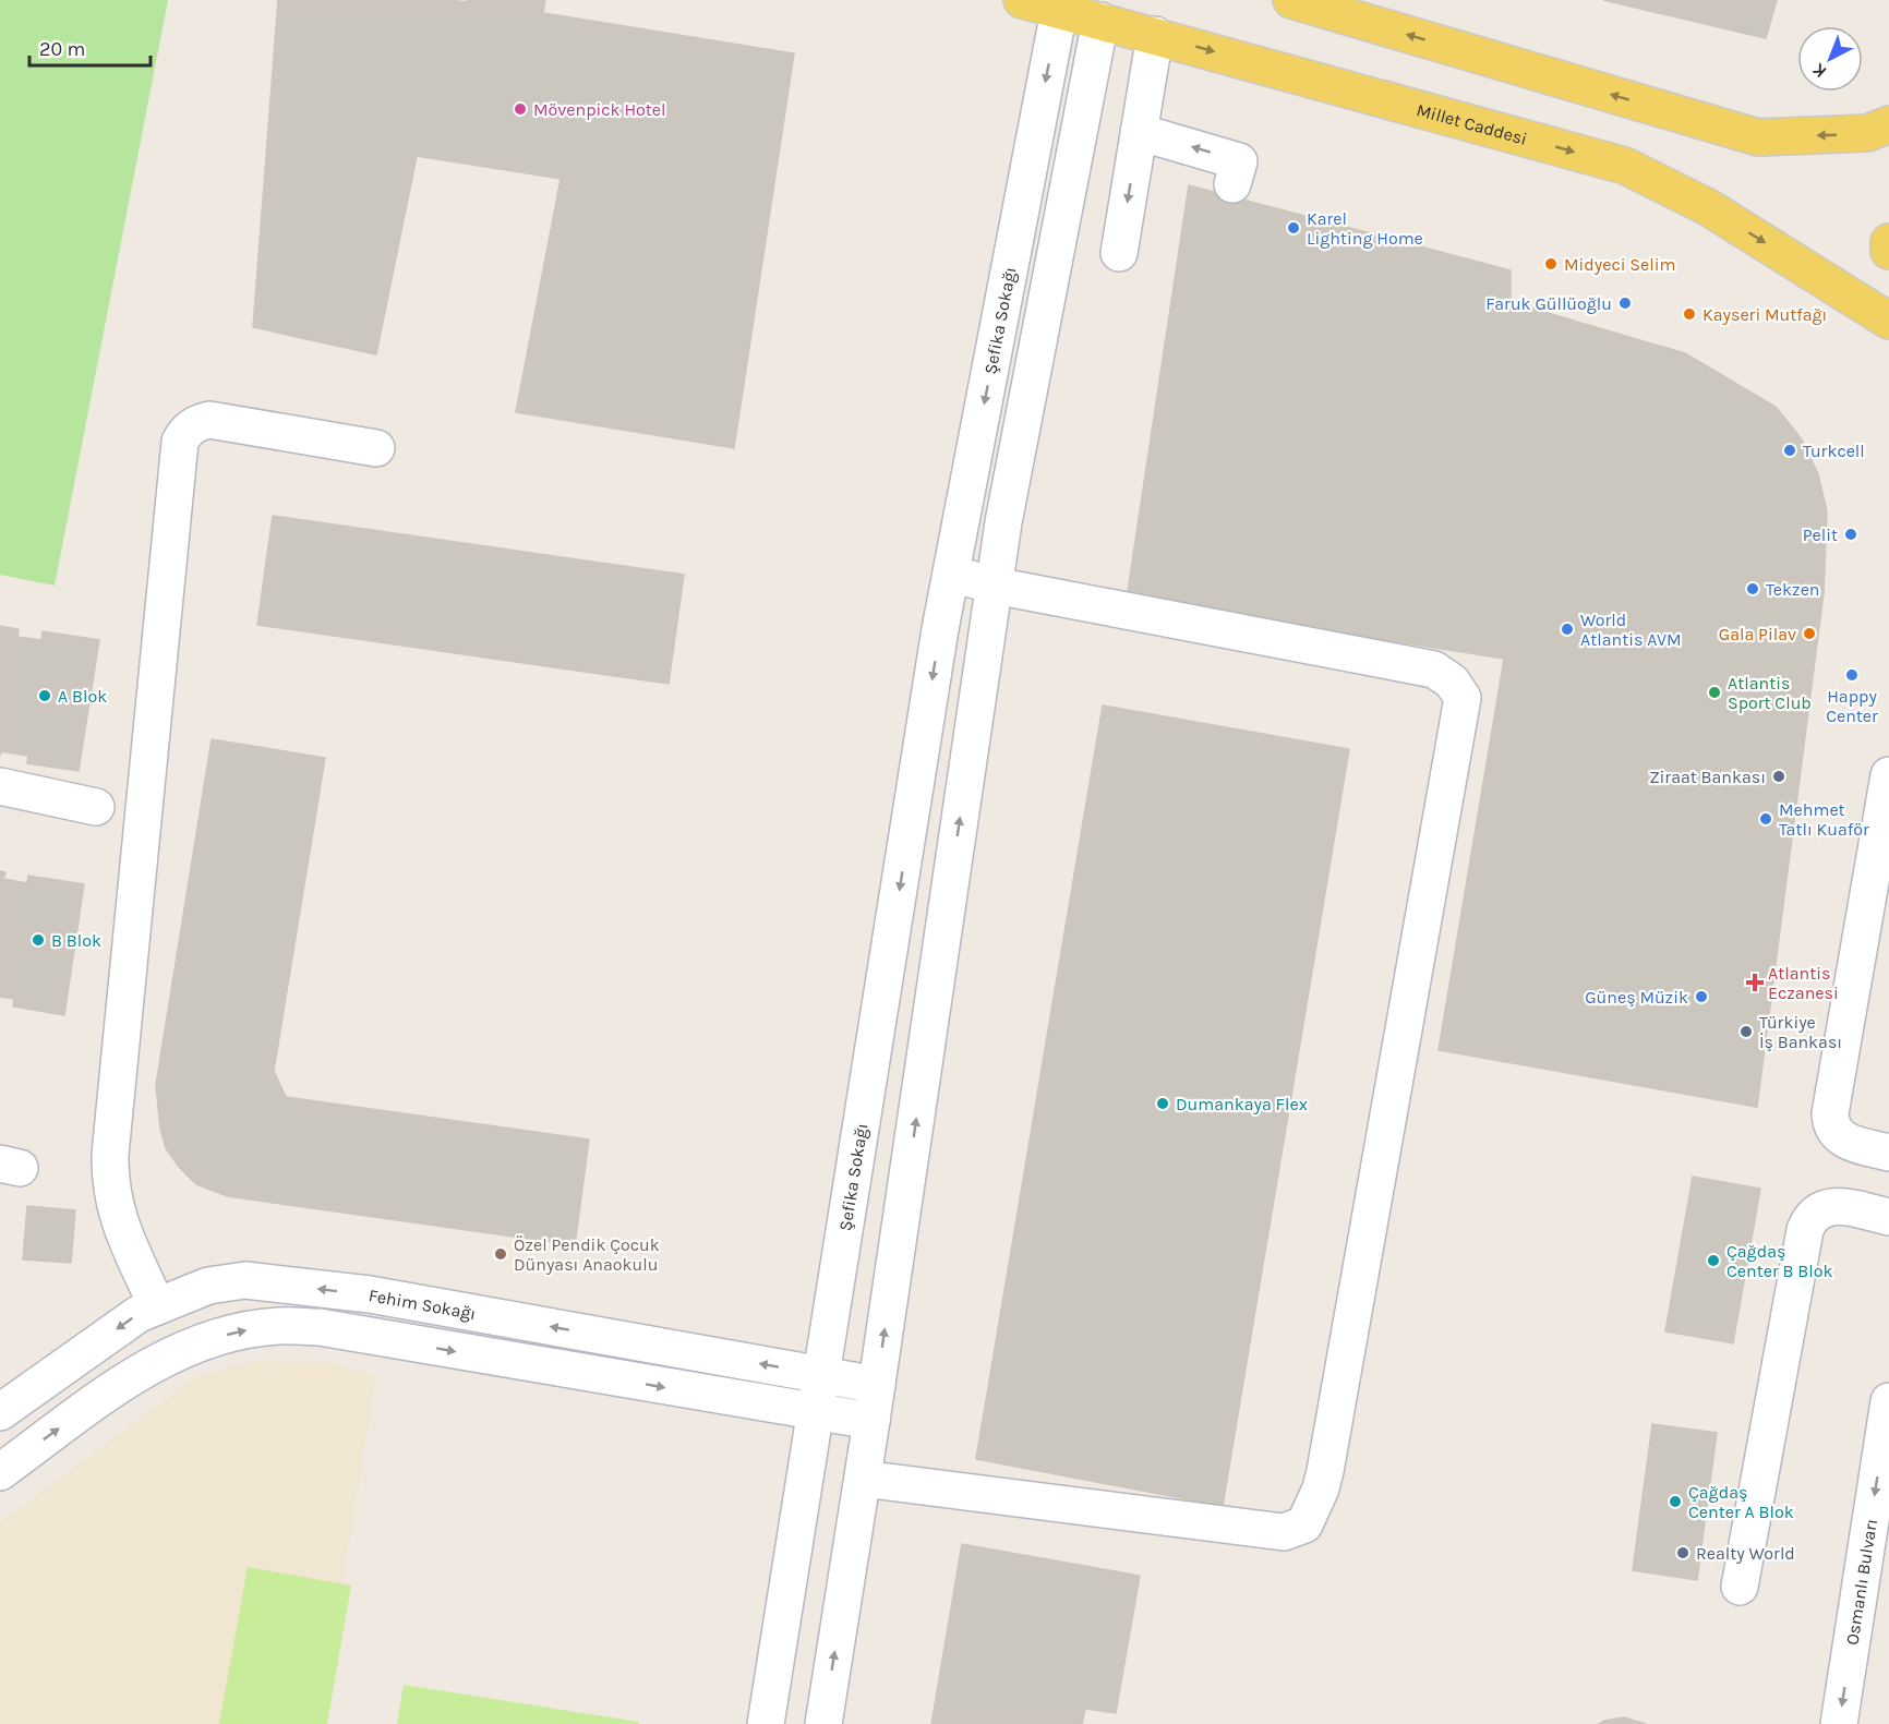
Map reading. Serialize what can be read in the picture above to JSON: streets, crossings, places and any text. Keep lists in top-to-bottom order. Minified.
{"streets":{"main road":["Millet Caddesi"],"street":["Şefika Sokağı","Fehim Sokağı","Osmanlı Bulvarı"]},"crossings":[["Millet Caddesi","Şefika Sokağı"],["Şefika Sokağı","Fehim Sokağı"]],"one_way":["Osmanlı Bulvarı"],"places":{"other":["Mövenpick Hotel","Karel Lighting Home","Midyeci Selim","Faruk Güllüoğlu","Kayseri Mutfağı","Turkcell","Pelit","Tekzen","World Atlantis AVM","Gala Pilav","Happy Center","Atlantis Sport Club","A Blok","Ziraat Bankası","Mehmet Tatlı Kuaför","B Blok","Güneş Müzik","Türkiye İş Bankası","Dumankaya Flex","Özel Pendik Çocuk Dünyası Anaokulu","Çağdaş Center B Blok","Çağdaş Center A Blok","Realty World"],"health":["Atlantis Eczanesi"]},"scale_bar":"20 m","north":"bottom left"}
